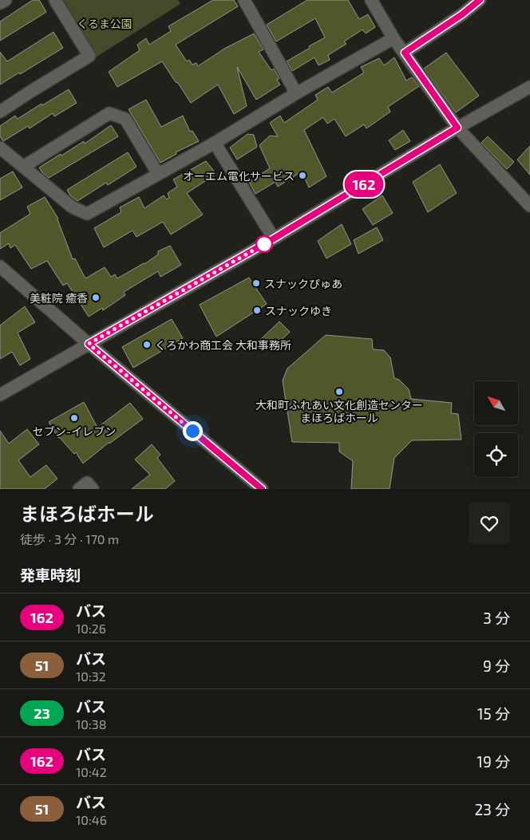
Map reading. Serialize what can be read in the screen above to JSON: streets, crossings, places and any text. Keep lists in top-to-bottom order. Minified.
{"parks":["くるま公園"],"places":["オーエム電化サービス","スナックぴゅあ","美粧院 癒香","スナックゆき","くろかわ商工会 大和事務所","大和町ふれあい文化創造センター まほろばホール","セブン-イレブン"],"lines":["bus line 162"],"north":"top left","page":{"on_map":"162","heading":[["まほろばホール","徒歩 · 3 分 · 170 m"],"発車時刻"],"list":[{"mark":"162","name":"バス","note":"10:26","value":"3 分"},{"mark":"51","name":"バス","note":"10:32","value":"9 分"},{"mark":"23","name":"バス","note":"10:38","value":"15 分"},{"mark":"162","name":"バス","note":"10:42","value":"19 分"},{"mark":"51","name":"バス","note":"10:46","value":"23 分"}]}}
